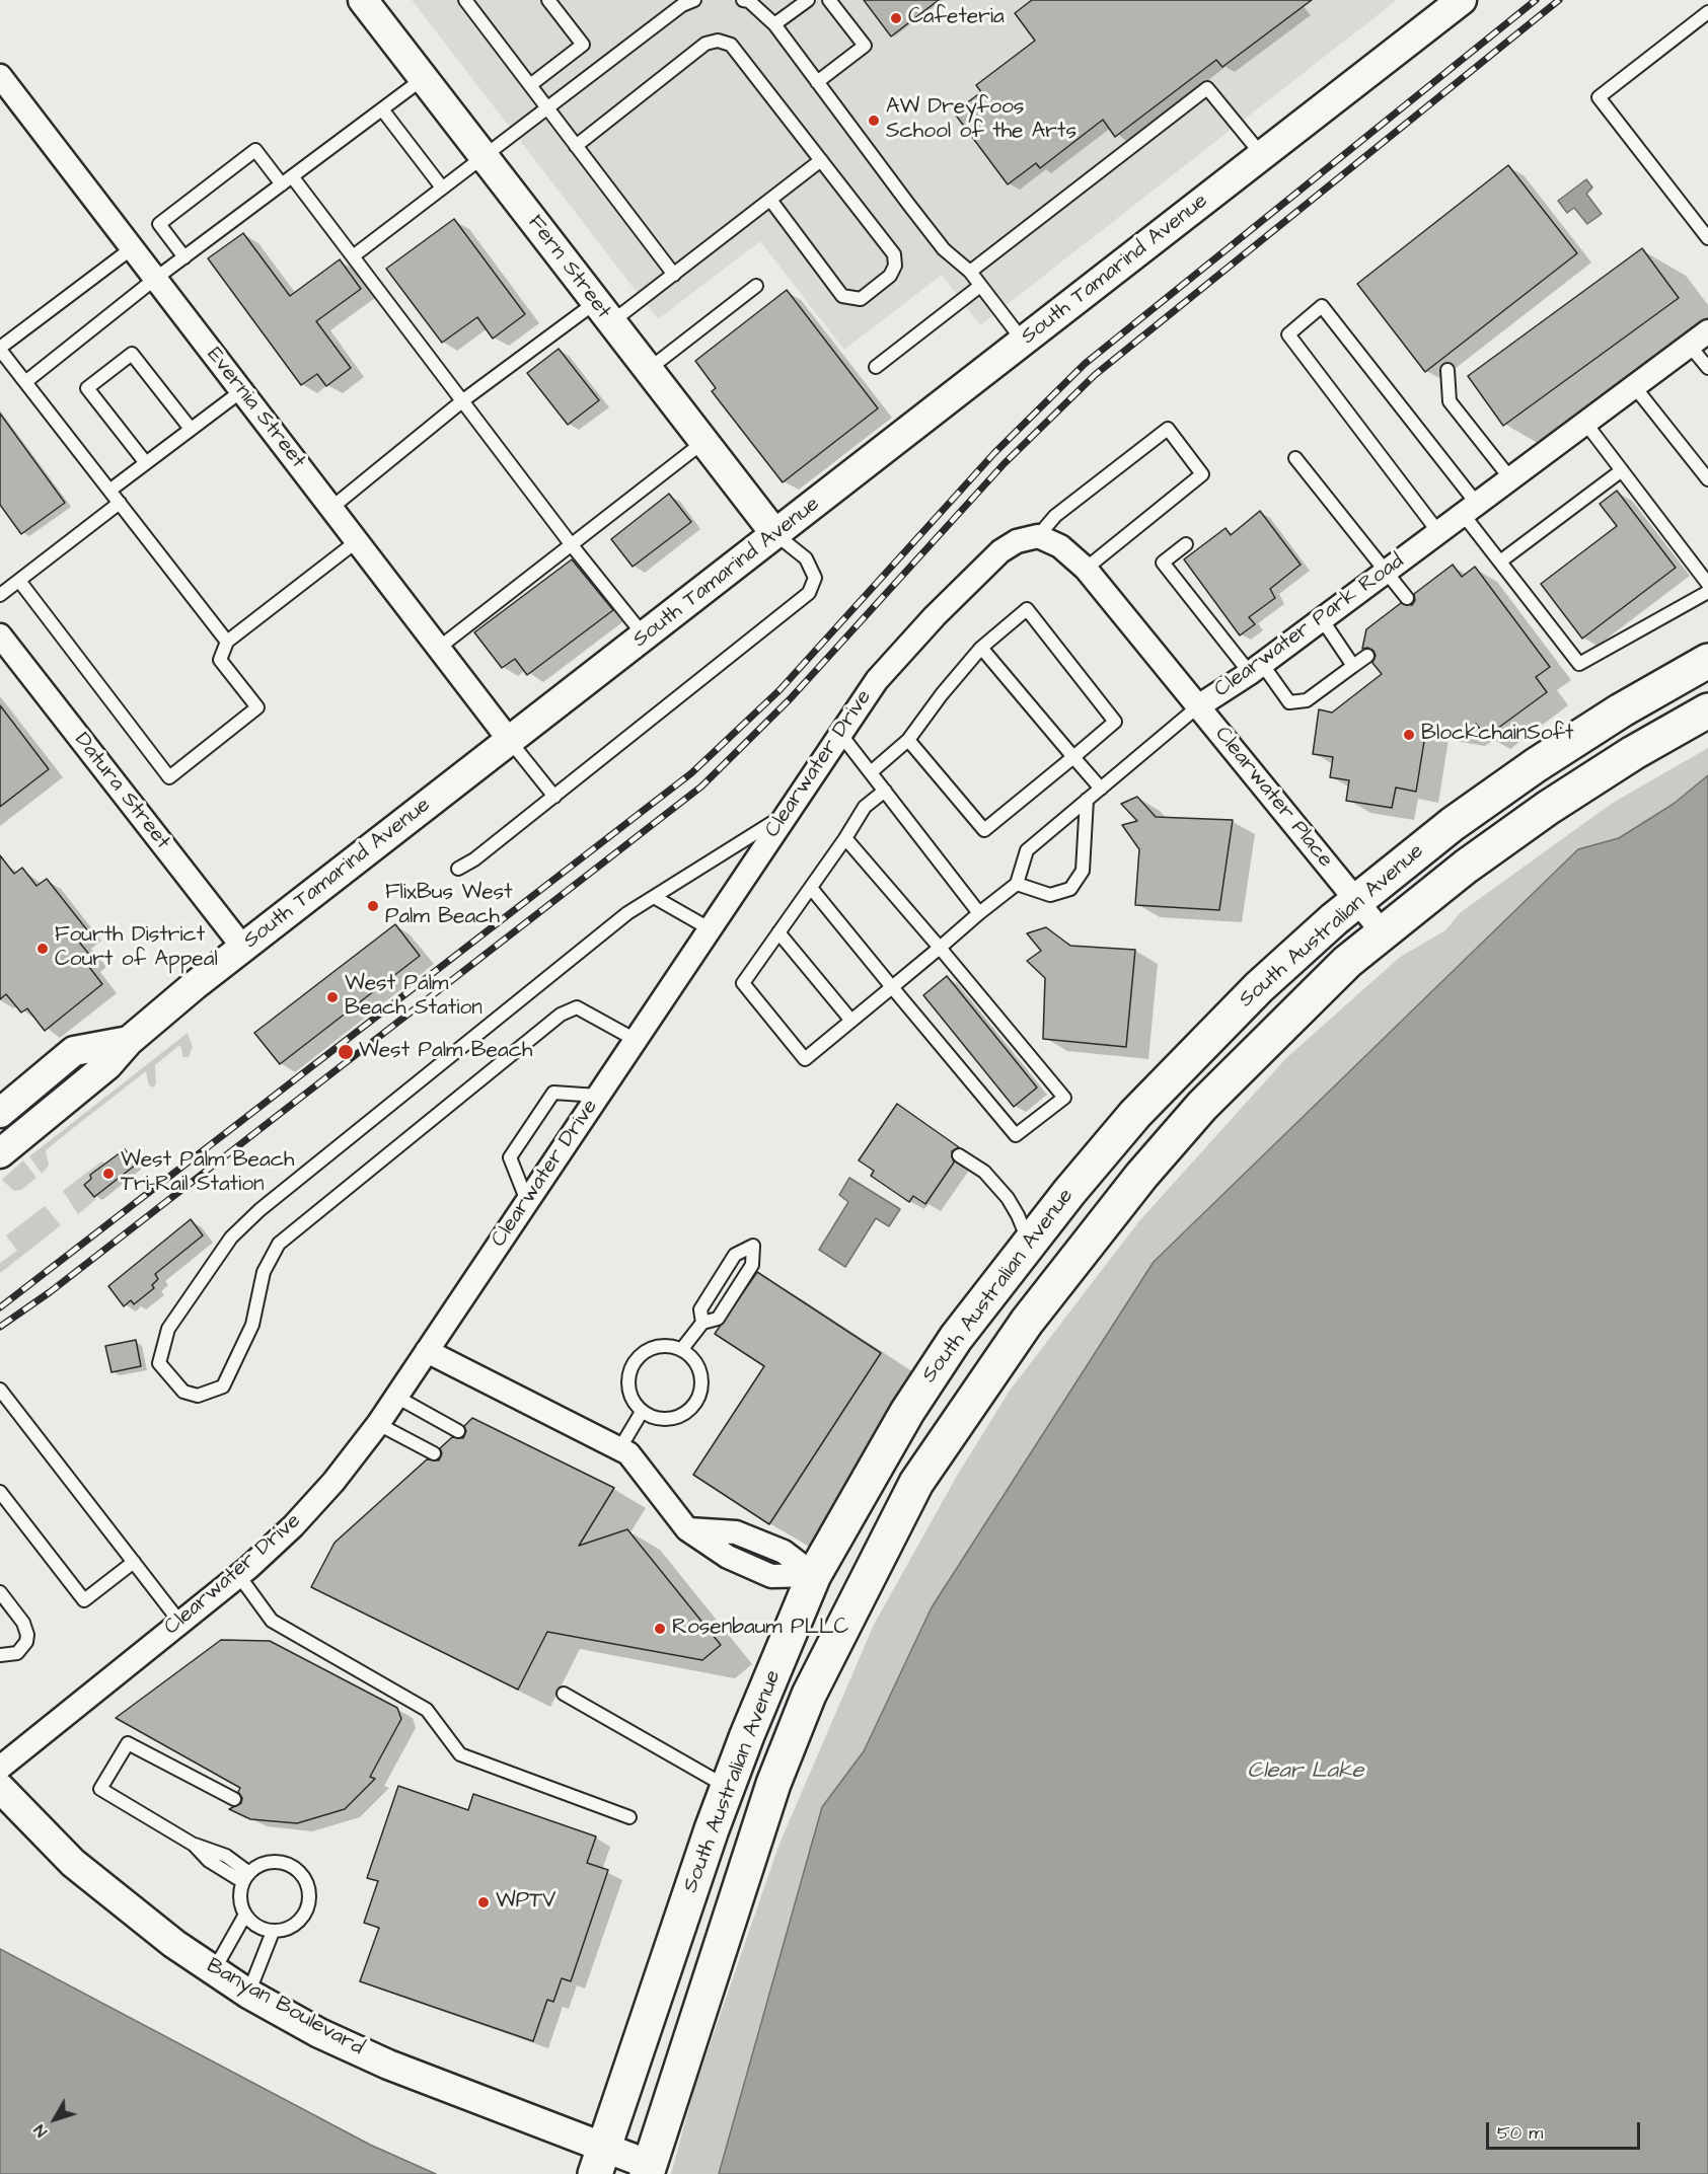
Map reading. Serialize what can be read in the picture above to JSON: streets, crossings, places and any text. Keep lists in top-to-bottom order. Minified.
{"streets":{"main road":["South Australian Avenue"],"street":["Fern Street","South Tamarind Avenue","Evernia Street","Clearwater Park Road","Clearwater Drive","Datura Street","Clearwater Place","Banyan Boulevard"]},"crossings":[["Fern Street","South Tamarind Avenue"],["South Tamarind Avenue","Evernia Street"],["South Tamarind Avenue","Datura Street"],["Clearwater Park Road","Clearwater Place"],["Clearwater Drive","Clearwater Place"],["Clearwater Place","South Australian Avenue"],["South Australian Avenue","Banyan Boulevard"]],"water":["Clear Lake"],"places":["Cafeteria","AW Dreyfoos School of the Arts","BlockchainSoft","FlixBus West Palm Beach","Fourth District Court of Appeal","West Palm Beach Station","West Palm Beach","West Palm Beach Tri-Rail Station","Rosenbaum PLLC","WPTV"],"scale_bar":"50 m","north":"bottom left"}
